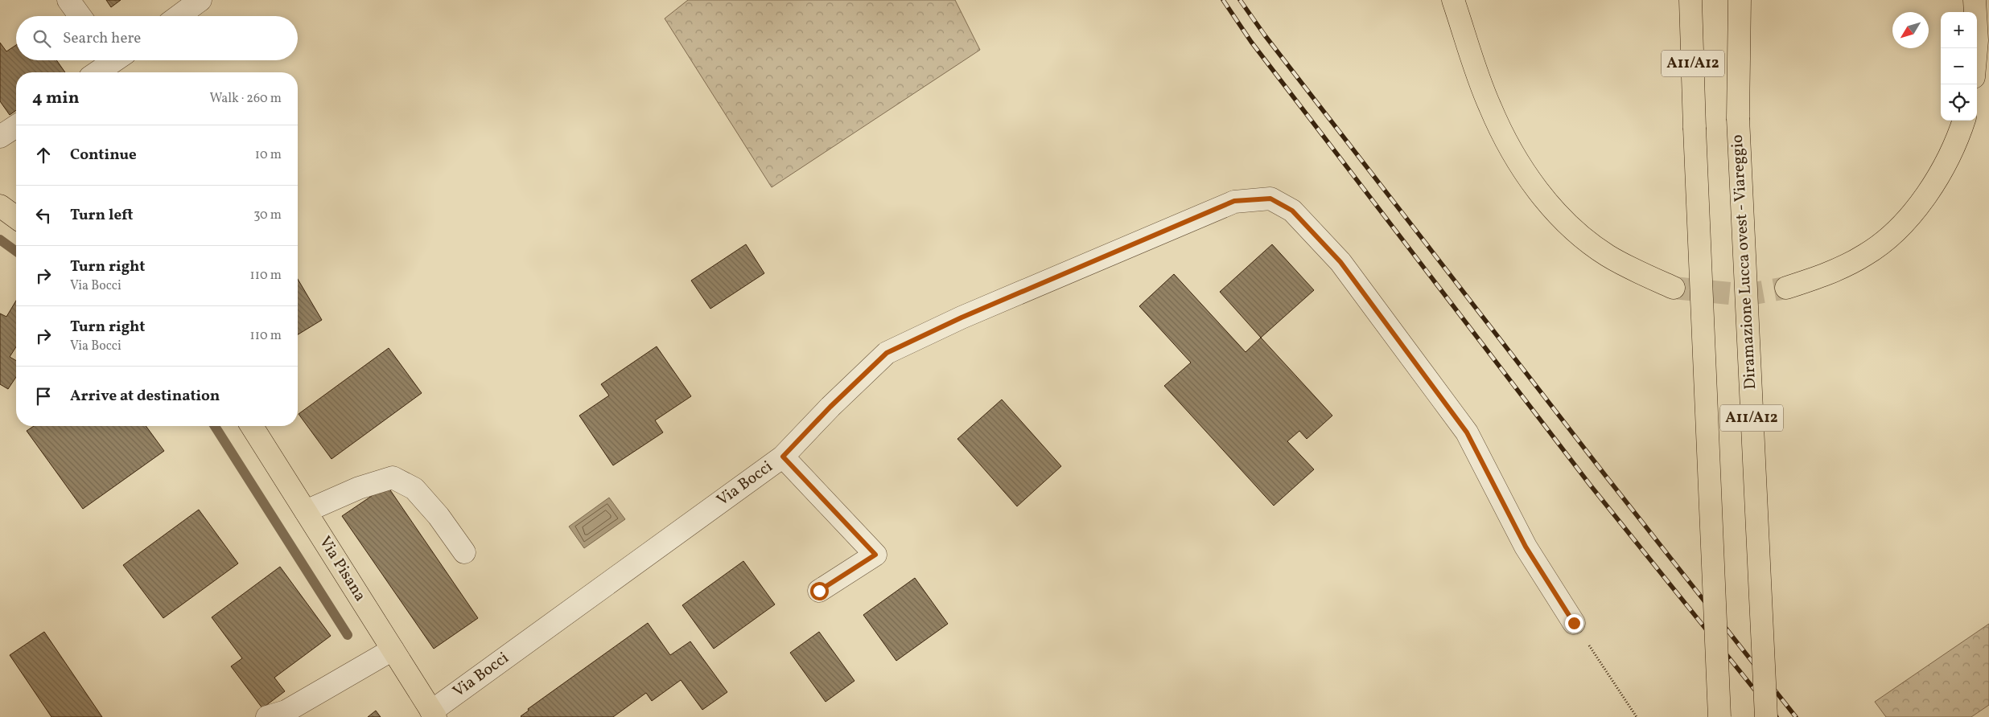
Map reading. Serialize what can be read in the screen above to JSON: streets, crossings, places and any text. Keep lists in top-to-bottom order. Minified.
{"streets":{"main road":["A11/A12","Diramazione Lucca ovest - Viareggio","Via Pisana"],"street":["Via Bocci"]},"crossings":[["Via Bocci","Via Pisana"]],"north":"bottom left","page":{"map_buttons":["+","−"],"search":"Search here","heading":["4 min","Walk · 260 m"],"list":[["Continue","10 m"],["Turn left","30 m"],["Turn right","Via Bocci","110 m"],["Turn right","Via Bocci","110 m"],"Arrive at destination"]}}
